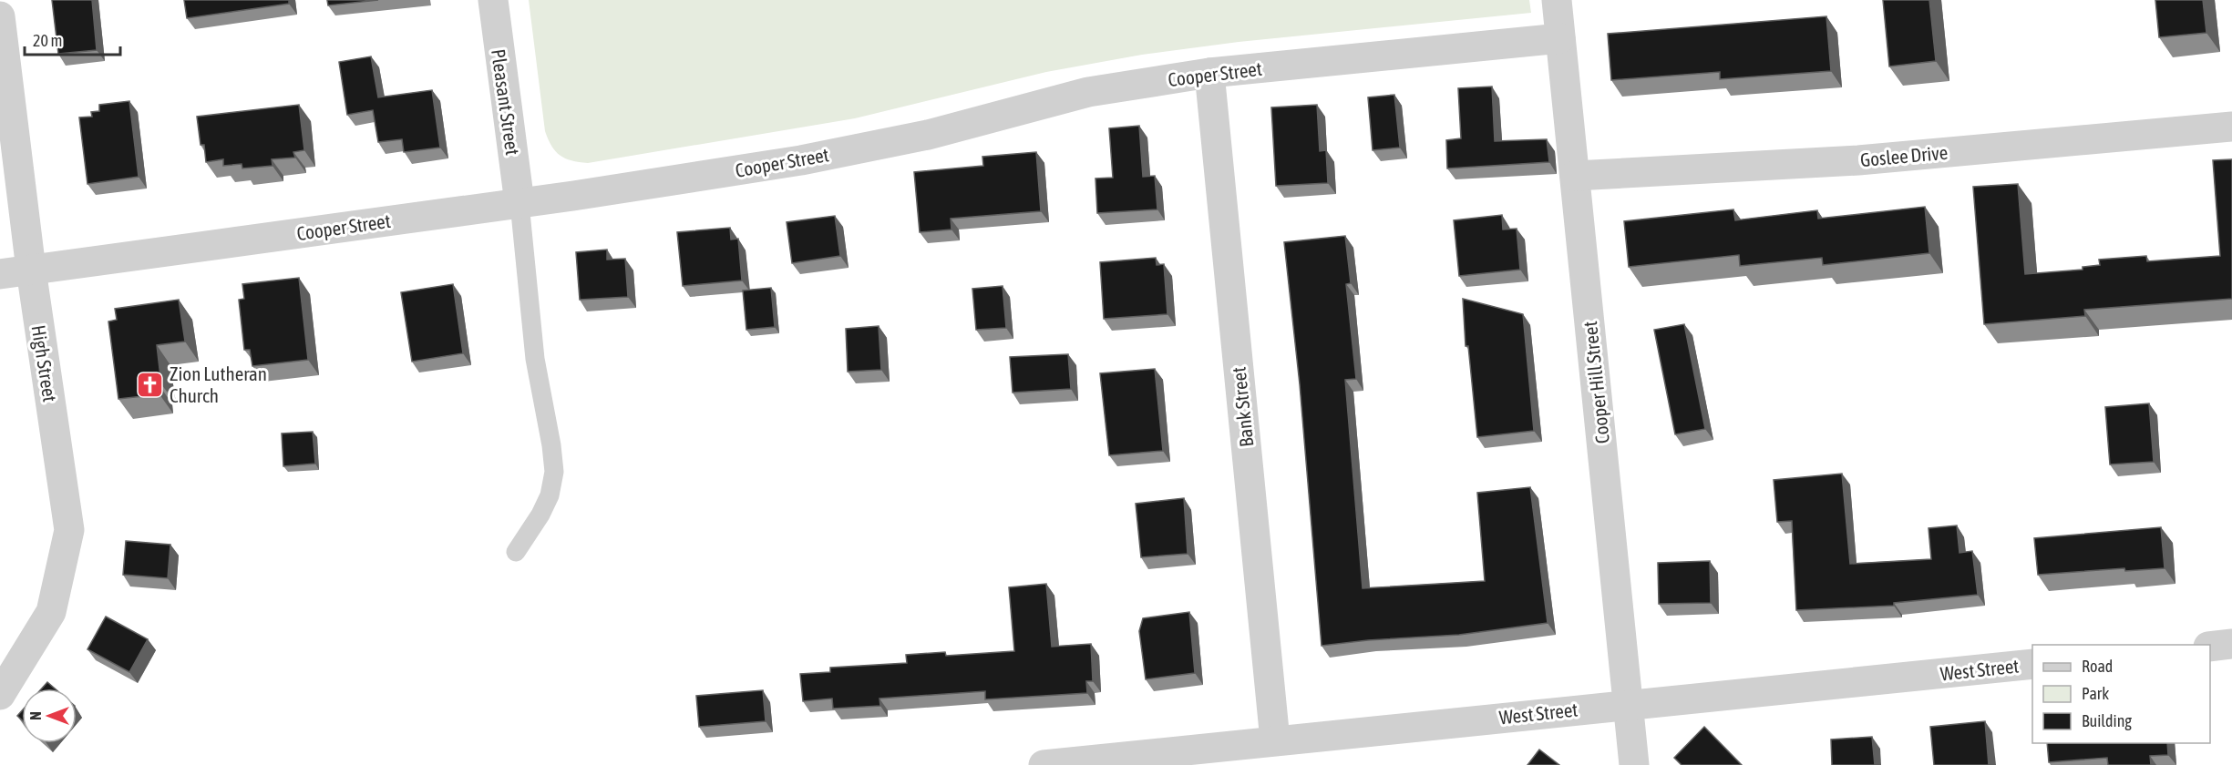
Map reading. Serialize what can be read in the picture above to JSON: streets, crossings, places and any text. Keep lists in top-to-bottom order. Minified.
{"streets":{"street":["Cooper Street","Pleasant Street","Goslee Drive","High Street","Cooper Hill Street","Bank Street","West Street"]},"crossings":[["Cooper Street","Pleasant Street"],["Cooper Street","High Street"],["Cooper Street","Cooper Hill Street"],["Cooper Street","Bank Street"],["Goslee Drive","Cooper Hill Street"],["Cooper Hill Street","West Street"],["Bank Street","West Street"]],"places":{"church":["Zion Lutheran Church"]},"legend":["Road","Park","Building"],"scale_bar":"20 m","north":"left"}
